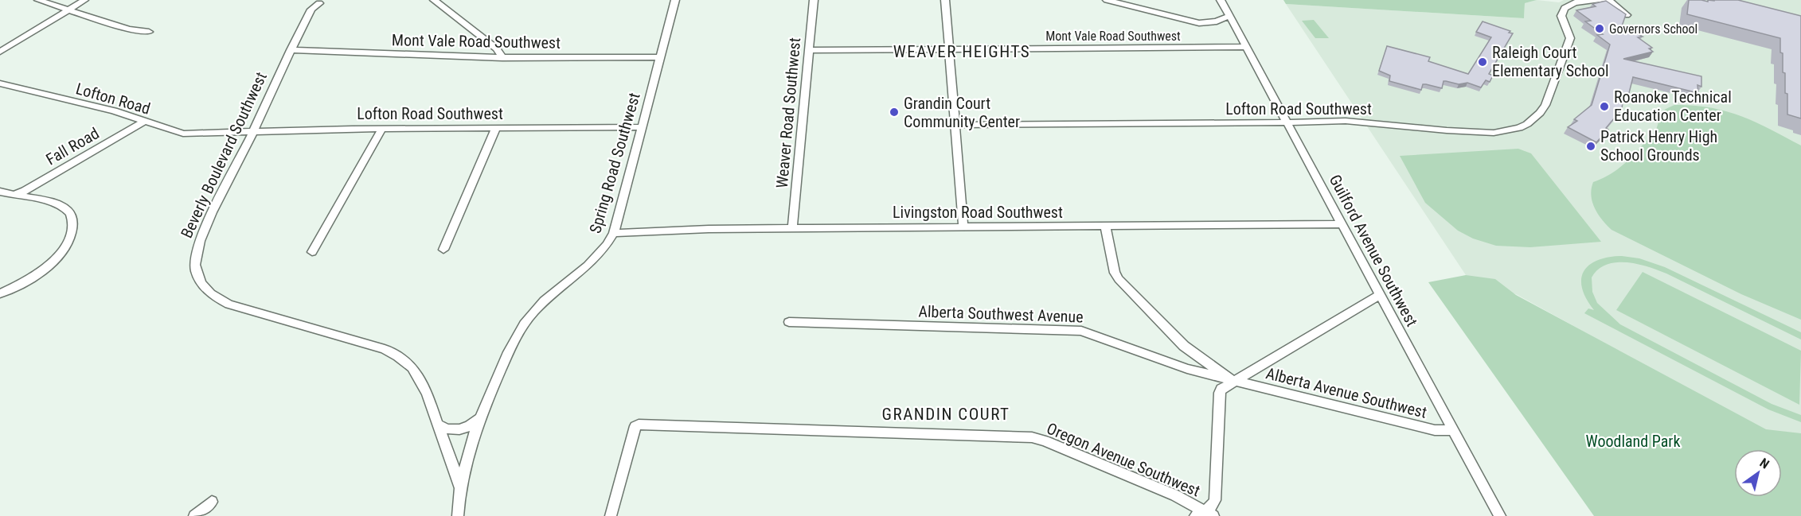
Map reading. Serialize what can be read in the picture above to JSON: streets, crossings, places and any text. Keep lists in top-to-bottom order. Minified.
{"streets":{"street":["Mont Vale Road Southwest","Lofton Road","Lofton Road Southwest","Weaver Road Southwest","Fall Road","Beverly Boulevard Southwest","Spring Road Southwest","Livingston Road Southwest","Guilford Avenue Southwest","Alberta Southwest Avenue","Alberta Avenue Southwest","Oregon Avenue Southwest"]},"crossings":[["Mont Vale Road Southwest","Weaver Road Southwest"],["Mont Vale Road Southwest","Beverly Boulevard Southwest"],["Mont Vale Road Southwest","Spring Road Southwest"],["Mont Vale Road Southwest","Guilford Avenue Southwest"],["Lofton Road","Lofton Road Southwest"],["Lofton Road","Fall Road"],["Lofton Road Southwest","Beverly Boulevard Southwest"],["Lofton Road Southwest","Spring Road Southwest"],["Lofton Road Southwest","Guilford Avenue Southwest"],["Weaver Road Southwest","Livingston Road Southwest"],["Beverly Boulevard Southwest","Spring Road Southwest"],["Spring Road Southwest","Livingston Road Southwest"],["Livingston Road Southwest","Guilford Avenue Southwest"],["Guilford Avenue Southwest","Alberta Avenue Southwest"],["Alberta Southwest Avenue","Alberta Avenue Southwest"]],"districts":["WEAVER HEIGHTS","GRANDIN COURT"],"parks":["Woodland Park"],"places":["Governors School","Raleigh Court Elementary School","Roanoke Technical Education Center","Grandin Court Community Center","Patrick Henry High School Grounds"],"north":"top right"}
